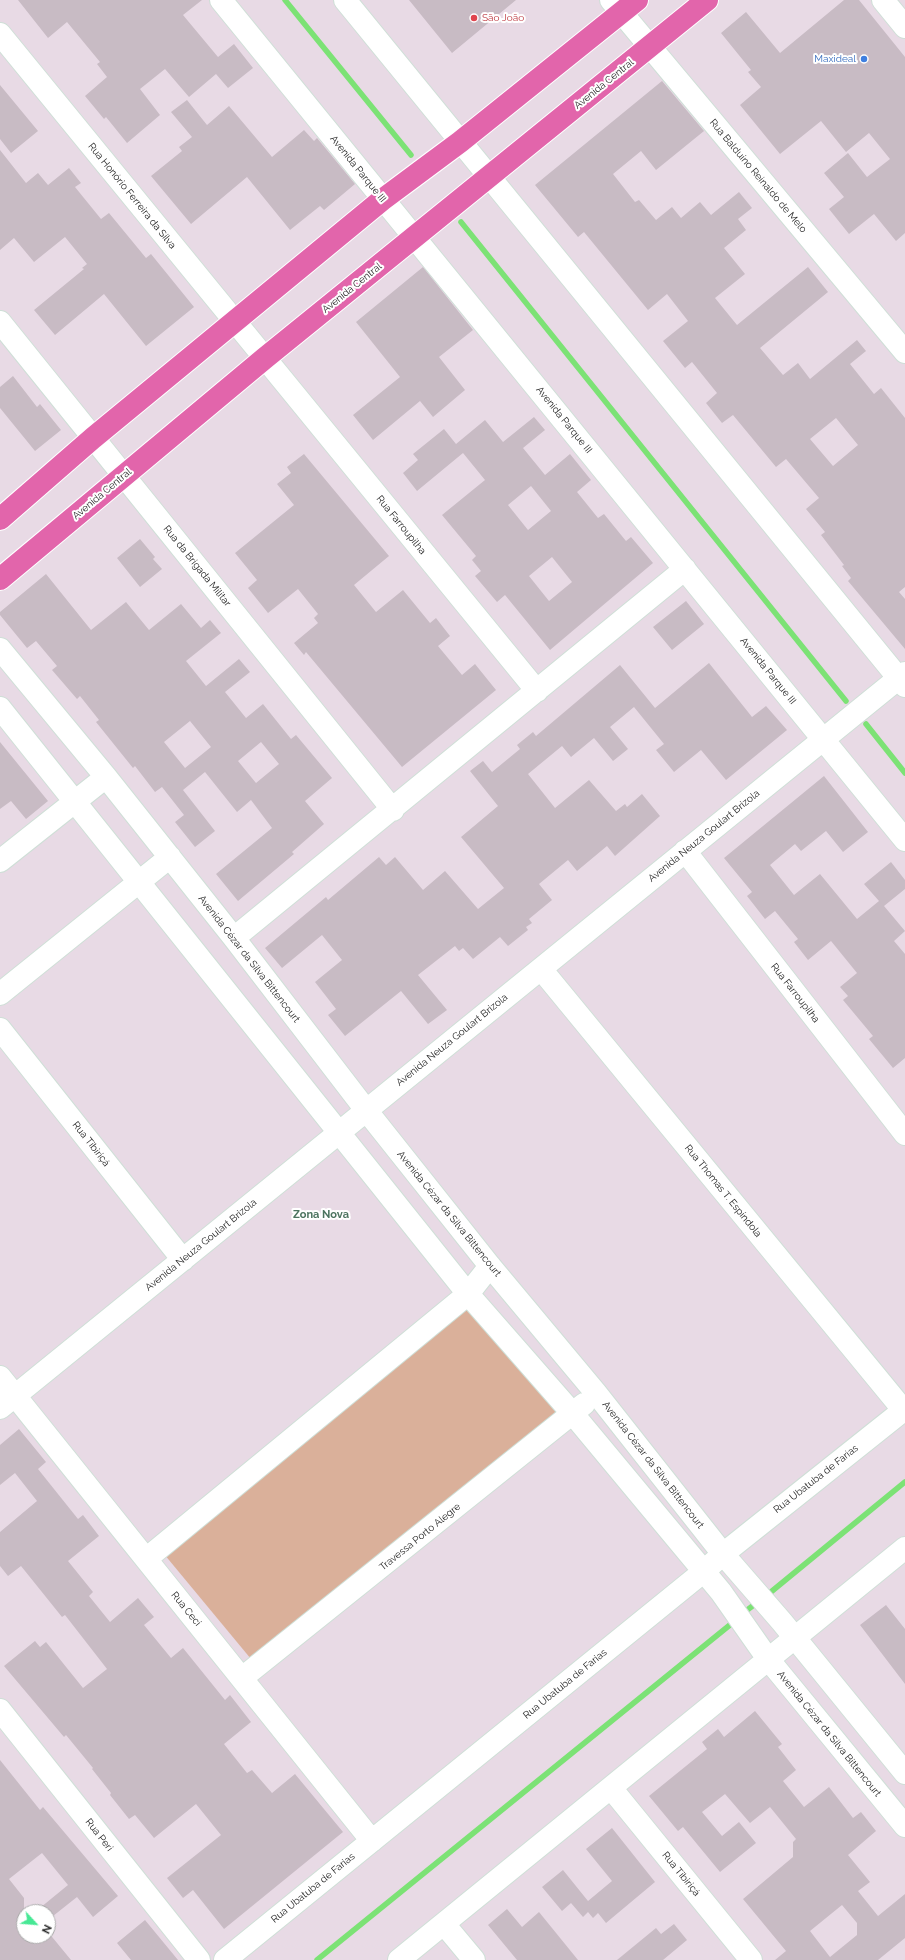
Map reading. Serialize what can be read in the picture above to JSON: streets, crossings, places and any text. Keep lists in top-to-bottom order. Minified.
{"streets":{"main road":["Avenida Central"],"street":["Avenida Parque III","Rua Balduíno Reinaldo de Melo","Rua Honório Ferreira da Silva","Rua Farroupilha","Rua da Brigada Militar","Avenida Neuza Goulart Brizola","Avenida Cézar da Silva Bittencourt","Rua Tibiriçá","Rua Thomas T. Espíndola","Rua Ubatuba de Farias","Travessa Porto Alegre","Rua Ceci","Rua Peri"]},"crossings":[["Avenida Central","Avenida Parque III"],["Avenida Central","Rua Balduíno Reinaldo de Melo"],["Avenida Central","Rua Honório Ferreira da Silva"],["Avenida Central","Rua Farroupilha"],["Avenida Central","Rua da Brigada Militar"],["Avenida Parque III","Avenida Neuza Goulart Brizola"],["Rua Honório Ferreira da Silva","Rua Farroupilha"],["Rua Farroupilha","Avenida Neuza Goulart Brizola"],["Avenida Neuza Goulart Brizola","Avenida Cézar da Silva Bittencourt"],["Avenida Neuza Goulart Brizola","Rua Tibiriçá"],["Avenida Neuza Goulart Brizola","Rua Thomas T. Espíndola"],["Avenida Neuza Goulart Brizola","Rua Ceci"],["Avenida Cézar da Silva Bittencourt","Rua Ubatuba de Farias"],["Avenida Cézar da Silva Bittencourt","Travessa Porto Alegre"],["Rua Thomas T. Espíndola","Rua Ubatuba de Farias"],["Rua Ubatuba de Farias","Rua Ceci"],["Travessa Porto Alegre","Rua Ceci"]],"districts":["Zona Nova"],"places":["São João","Maxideal"],"north":"bottom right"}
